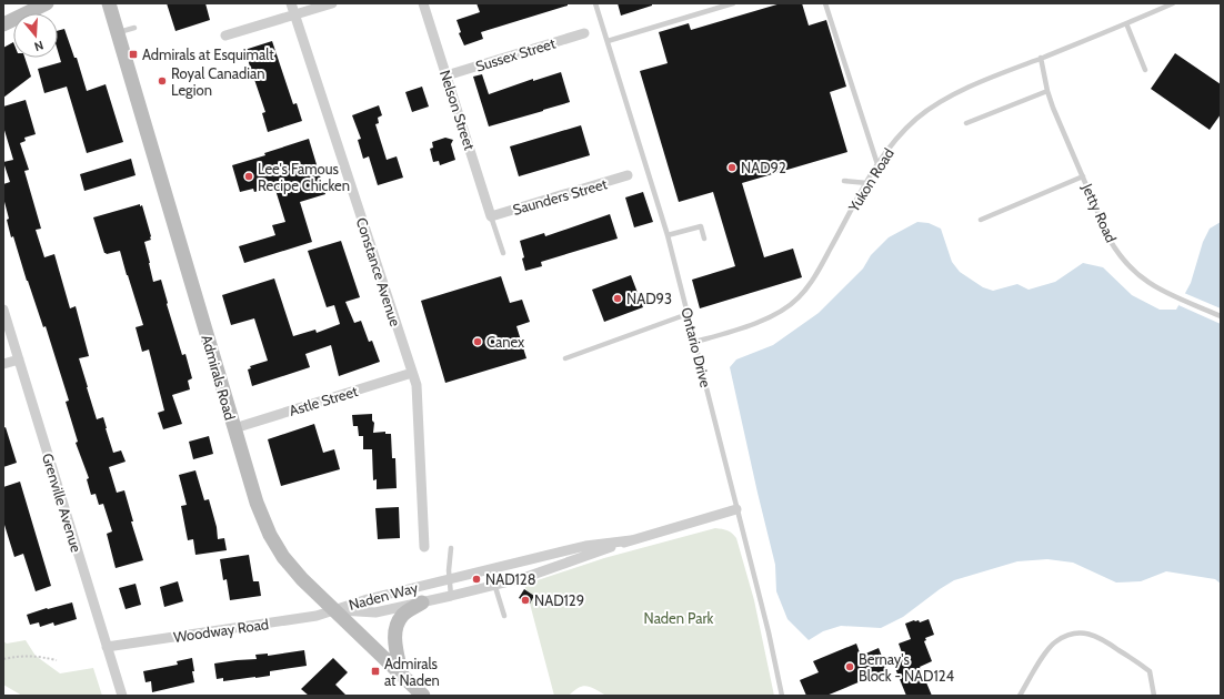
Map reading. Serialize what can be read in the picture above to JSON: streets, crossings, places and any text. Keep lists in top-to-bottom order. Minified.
{"streets":{"main road":["Admirals Road"],"street":["Sussex Street","Nelson Street","Saunders Street","Constance Avenue","Astle Street","Grenville Avenue","Naden Way","Woodway Road"],"lane":["Yukon Road","Jetty Road","Ontario Drive"]},"crossings":[["Sussex Street","Nelson Street"],["Nelson Street","Saunders Street"],["Yukon Road","Jetty Road"],["Yukon Road","Ontario Drive"],["Constance Avenue","Astle Street"],["Ontario Drive","Naden Way"],["Admirals Road","Astle Street"],["Admirals Road","Naden Way"],["Admirals Road","Woodway Road"],["Grenville Avenue","Woodway Road"],["Naden Way","Woodway Road"]],"parks":["Naden Park"],"places":{"transit":["Admirals at Esquimalt","Admirals at Naden"],"other":["Royal Canadian Legion","NAD92","Lee's Famous Recipe Chicken","NAD93","Canex","NAD128","NAD129","Bernay's Block - NAD124"]},"north":"bottom"}
